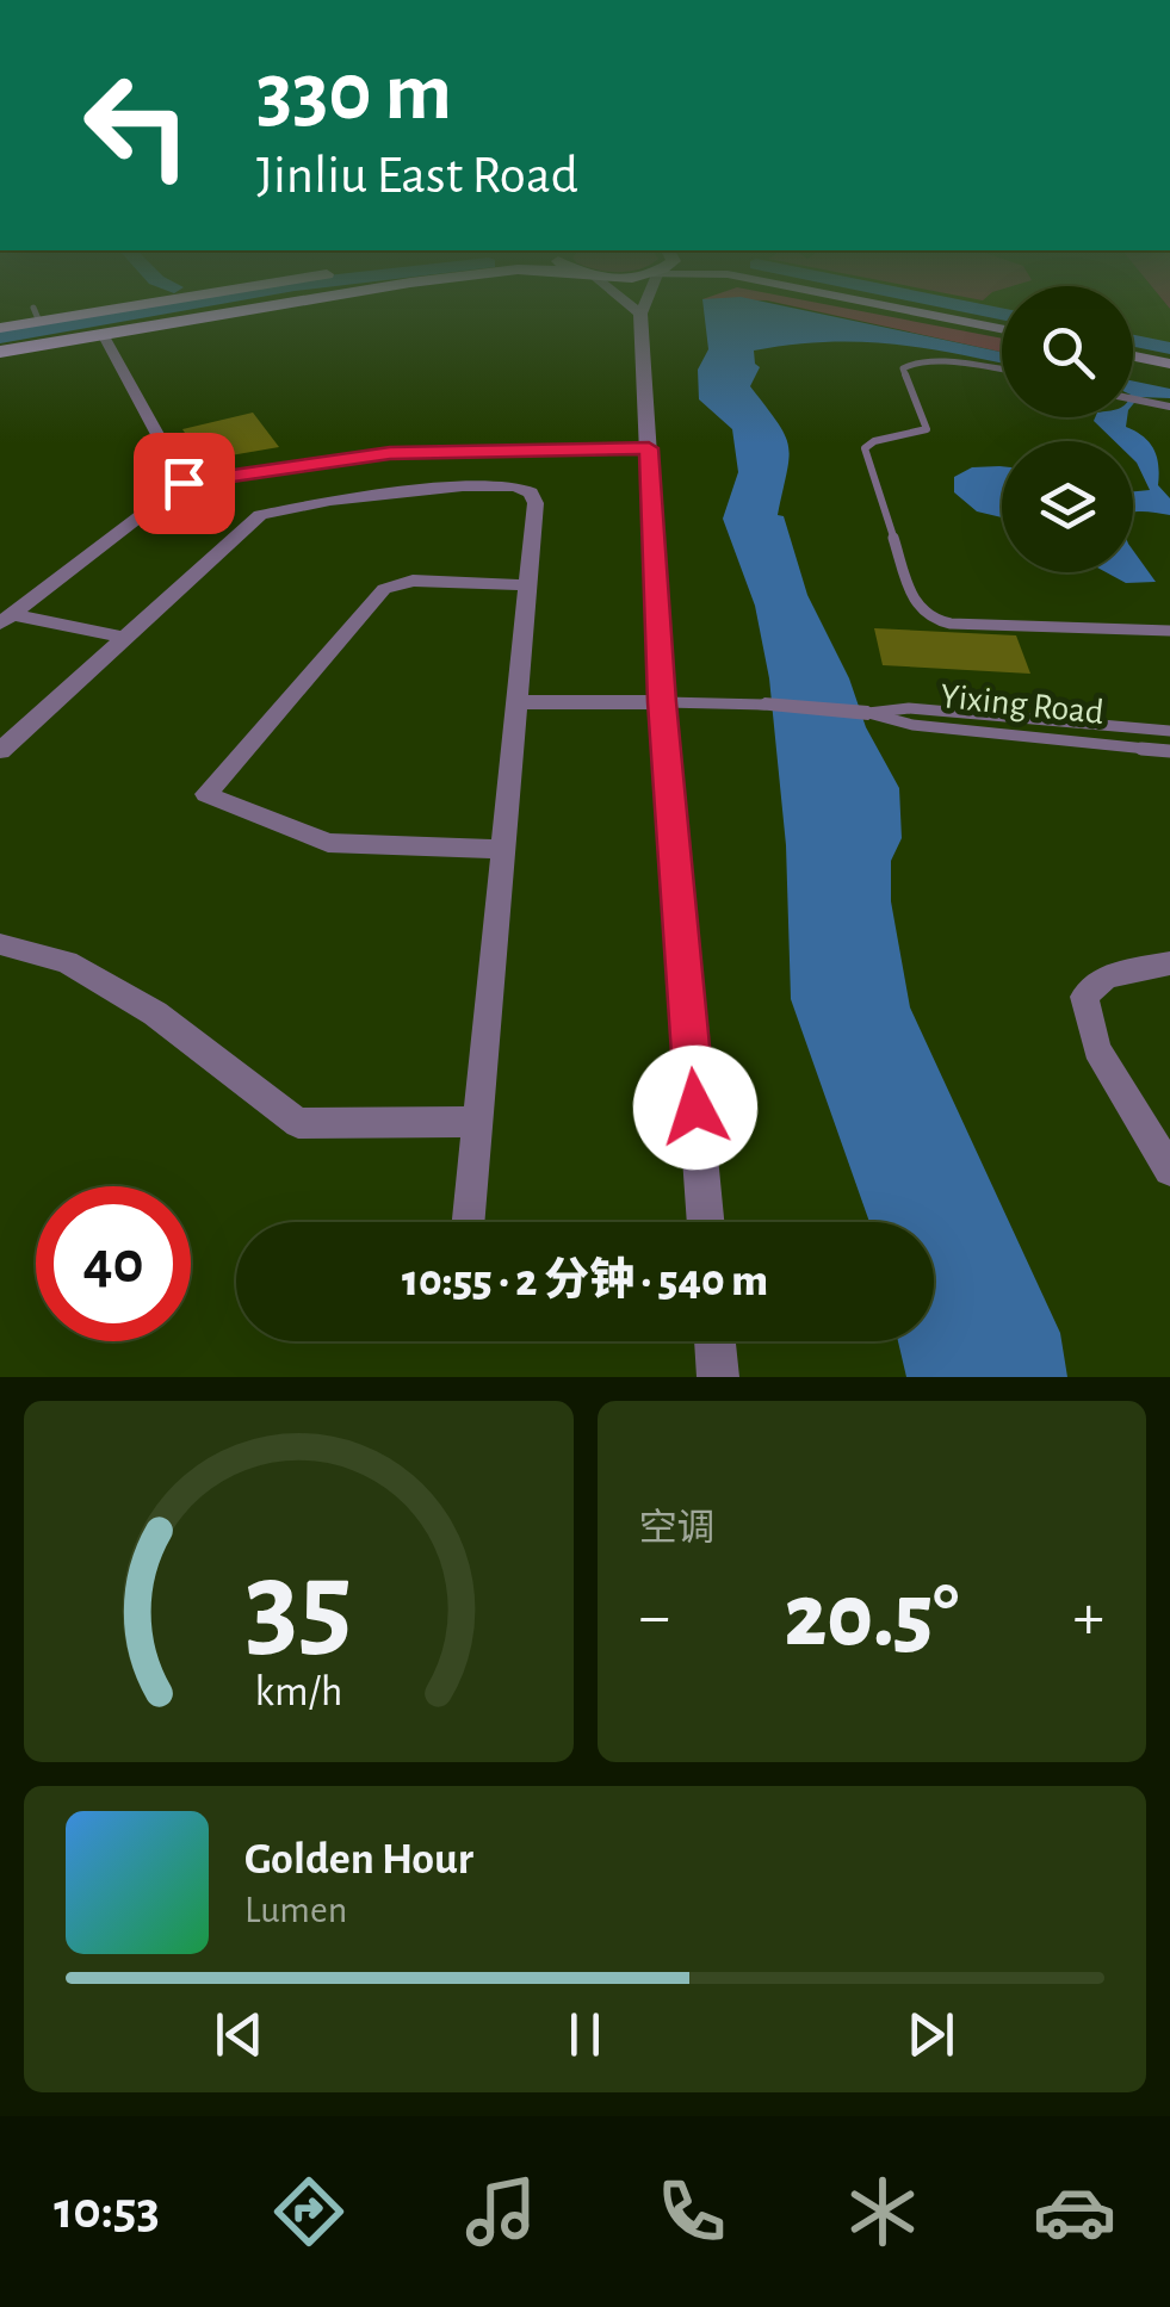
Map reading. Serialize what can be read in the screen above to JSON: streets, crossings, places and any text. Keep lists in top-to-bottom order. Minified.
{"streets":{"street":["Yixing Road"]},"page":{"turn":["330 m","Jinliu East Road"],"limit":"40","trip":"10:55 · 2 分钟 · 540 m","tile":"空调","heat":["−","20.5°","+"],"song":["Golden Hour","Lumen"],"tabs":"10:53","gauge":["35","km/h"]}}
